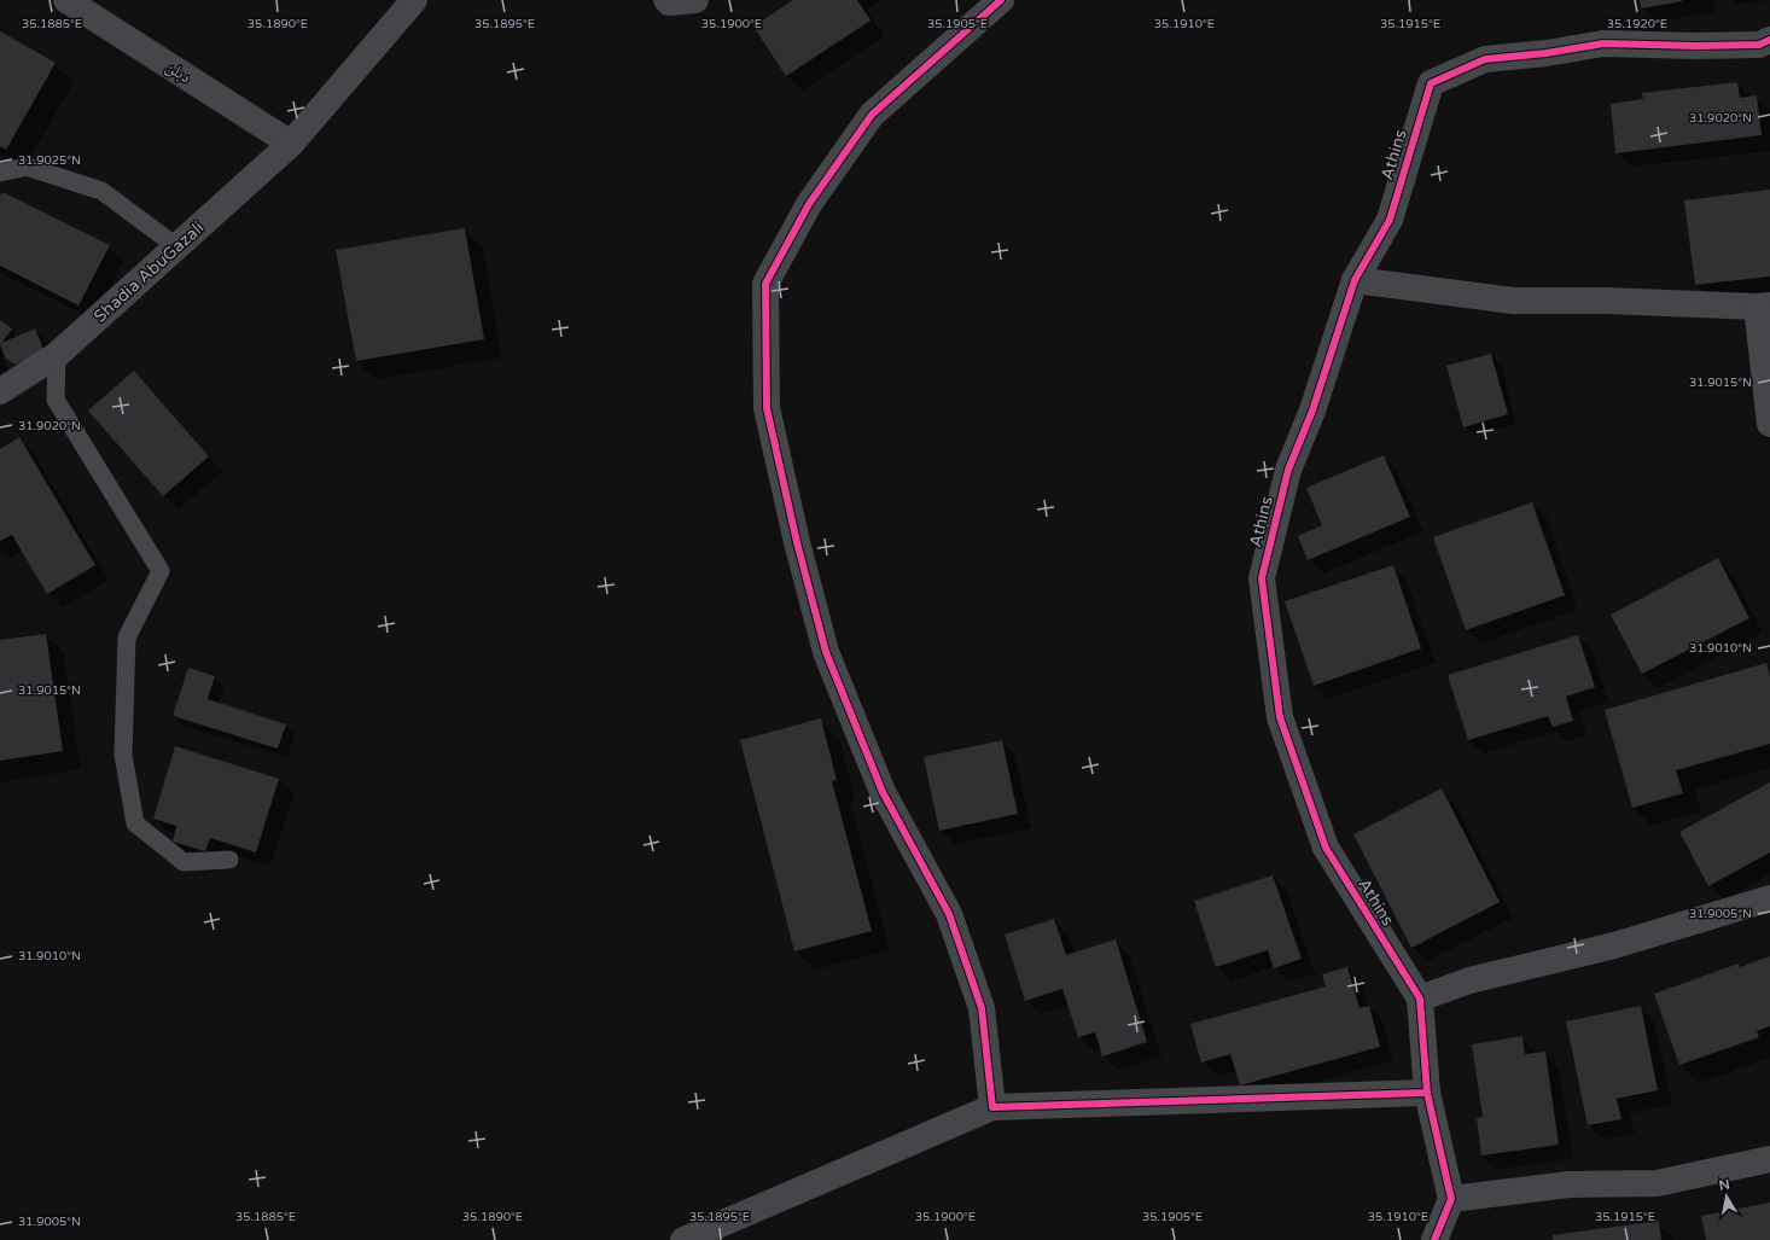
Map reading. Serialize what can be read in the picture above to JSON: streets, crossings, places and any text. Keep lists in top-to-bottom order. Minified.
{"streets":{"street":["دبلن","Athins","Shadia AbuGazali"]},"crossings":[["دبلن","Shadia AbuGazali"]],"north":"top","coordinates":["35.1885°E","35.1890°E","35.1895°E","35.1900°E","35.1905°E","35.1910°E","35.1915°E","35.1920°E","31.9020°N","31.9025°N","31.9015°N","31.9010°N","31.9005°N"]}
